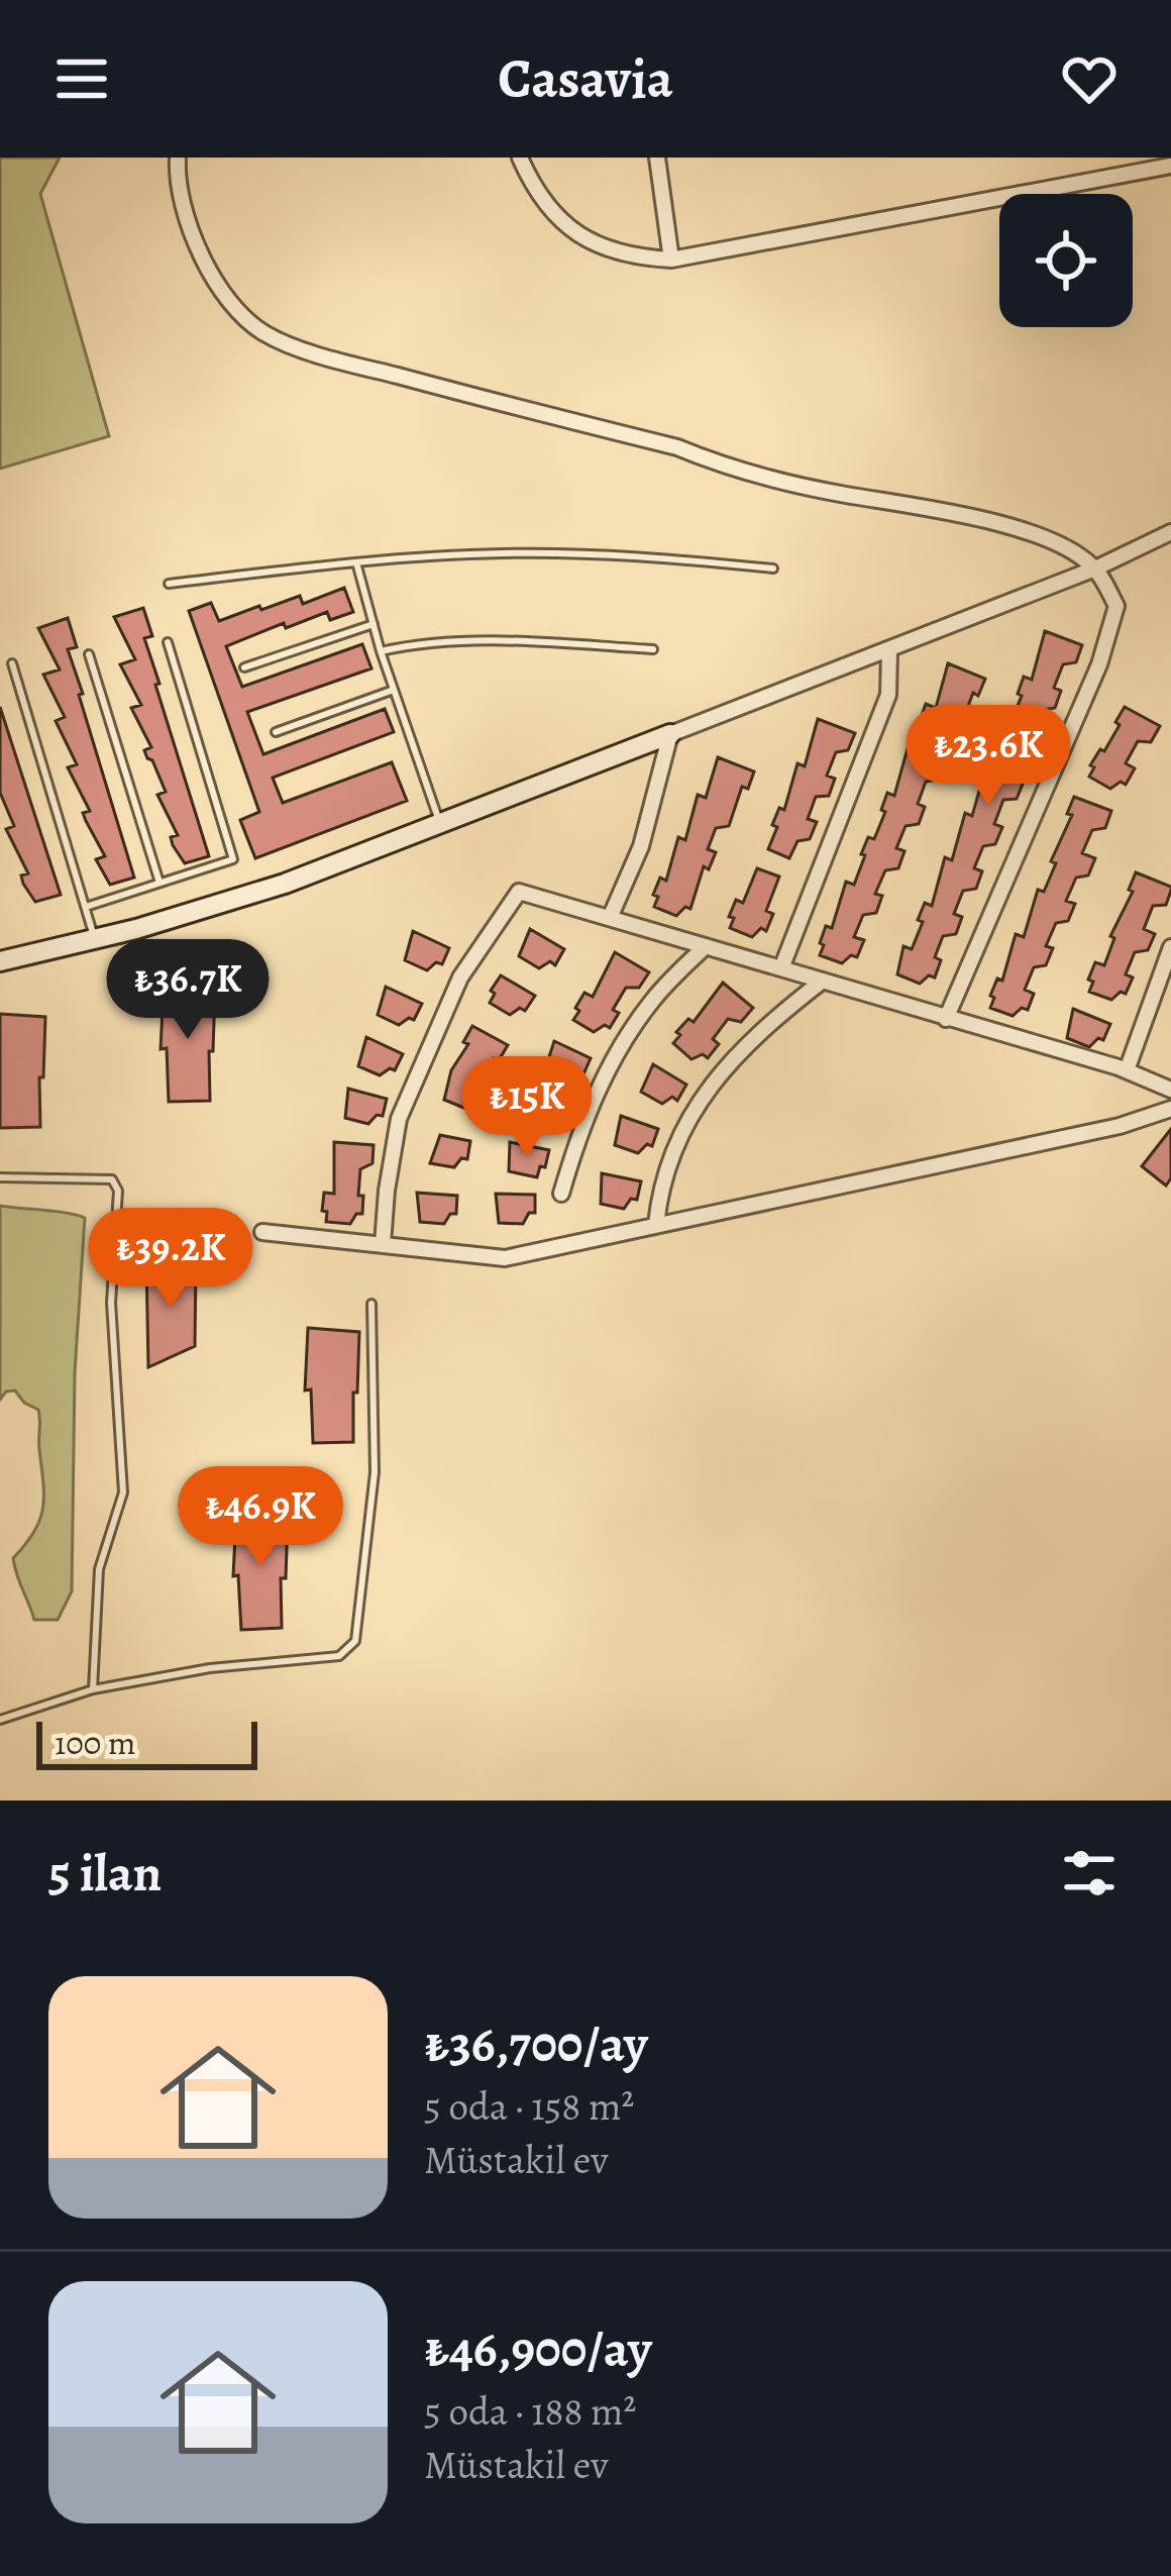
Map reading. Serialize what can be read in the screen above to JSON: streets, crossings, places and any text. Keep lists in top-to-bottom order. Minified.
{"scale_bar":"100 m","page":{"header":"Casavia","price":["₺23.6K","₺36.7K","₺15K","₺39.2K","₺46.9K"],"scale":"100 m","heading":"5 ilan","list":[{"name":"₺36,700/ay","note":"5 oda · 158 m² · Müstakil ev"},{"name":"₺46,900/ay","note":"5 oda · 188 m² · Müstakil ev"}]}}
